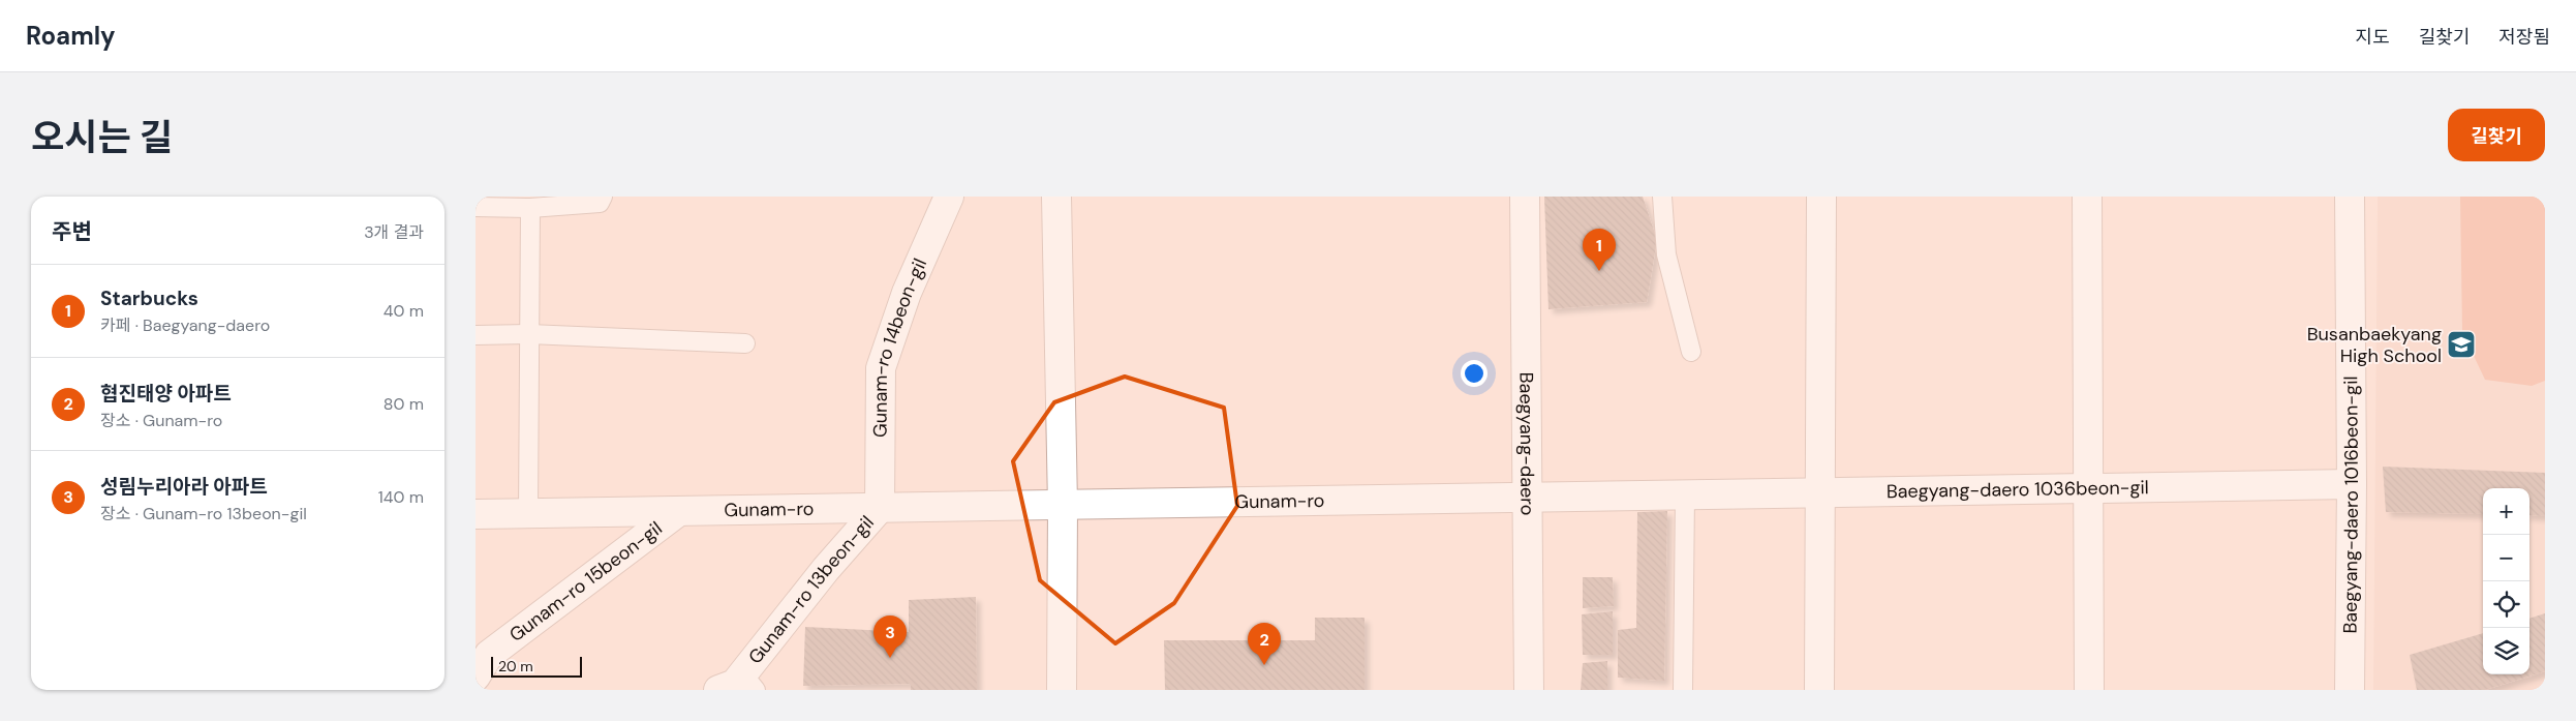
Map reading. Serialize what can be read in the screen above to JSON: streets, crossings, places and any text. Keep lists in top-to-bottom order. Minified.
{"streets":{"street":["Gunam-ro 14beon-gil","Baegyang-daero","Baegyang-daero 1036beon-gil","Gunam-ro","Baegyang-daero 1016beon-gil","Gunam-ro 15beon-gil","Gunam-ro 13beon-gil"]},"crossings":[["Gunam-ro 14beon-gil","Gunam-ro"],["Gunam-ro 14beon-gil","Gunam-ro 13beon-gil"],["Baegyang-daero","Baegyang-daero 1036beon-gil"],["Baegyang-daero 1036beon-gil","Gunam-ro"],["Baegyang-daero 1036beon-gil","Baegyang-daero 1016beon-gil"],["Gunam-ro","Gunam-ro 15beon-gil"],["Gunam-ro","Gunam-ro 13beon-gil"]],"places":{"school or university":["Busanbaekyang High School"]},"scale_bar":"20 m","page":{"header":"Roamly","nav":["지도","길찾기","저장됨"],"title":"오시는 길","buttons":"길찾기","heading":["주변","3개 결과"],"pins":["1","3","2"],"list":[{"mark":"1","name":"Starbucks","note":"카페 · Baegyang-daero","value":"40 m"},{"mark":"2","name":"협진태양 아파트","note":"장소 · Gunam-ro","value":"80 m"},{"mark":"3","name":"성림누리아라 아파트","note":"장소 · Gunam-ro 13beon-gil","value":"140 m"}],"map_buttons":["+","−"],"scale":"20 m"}}
